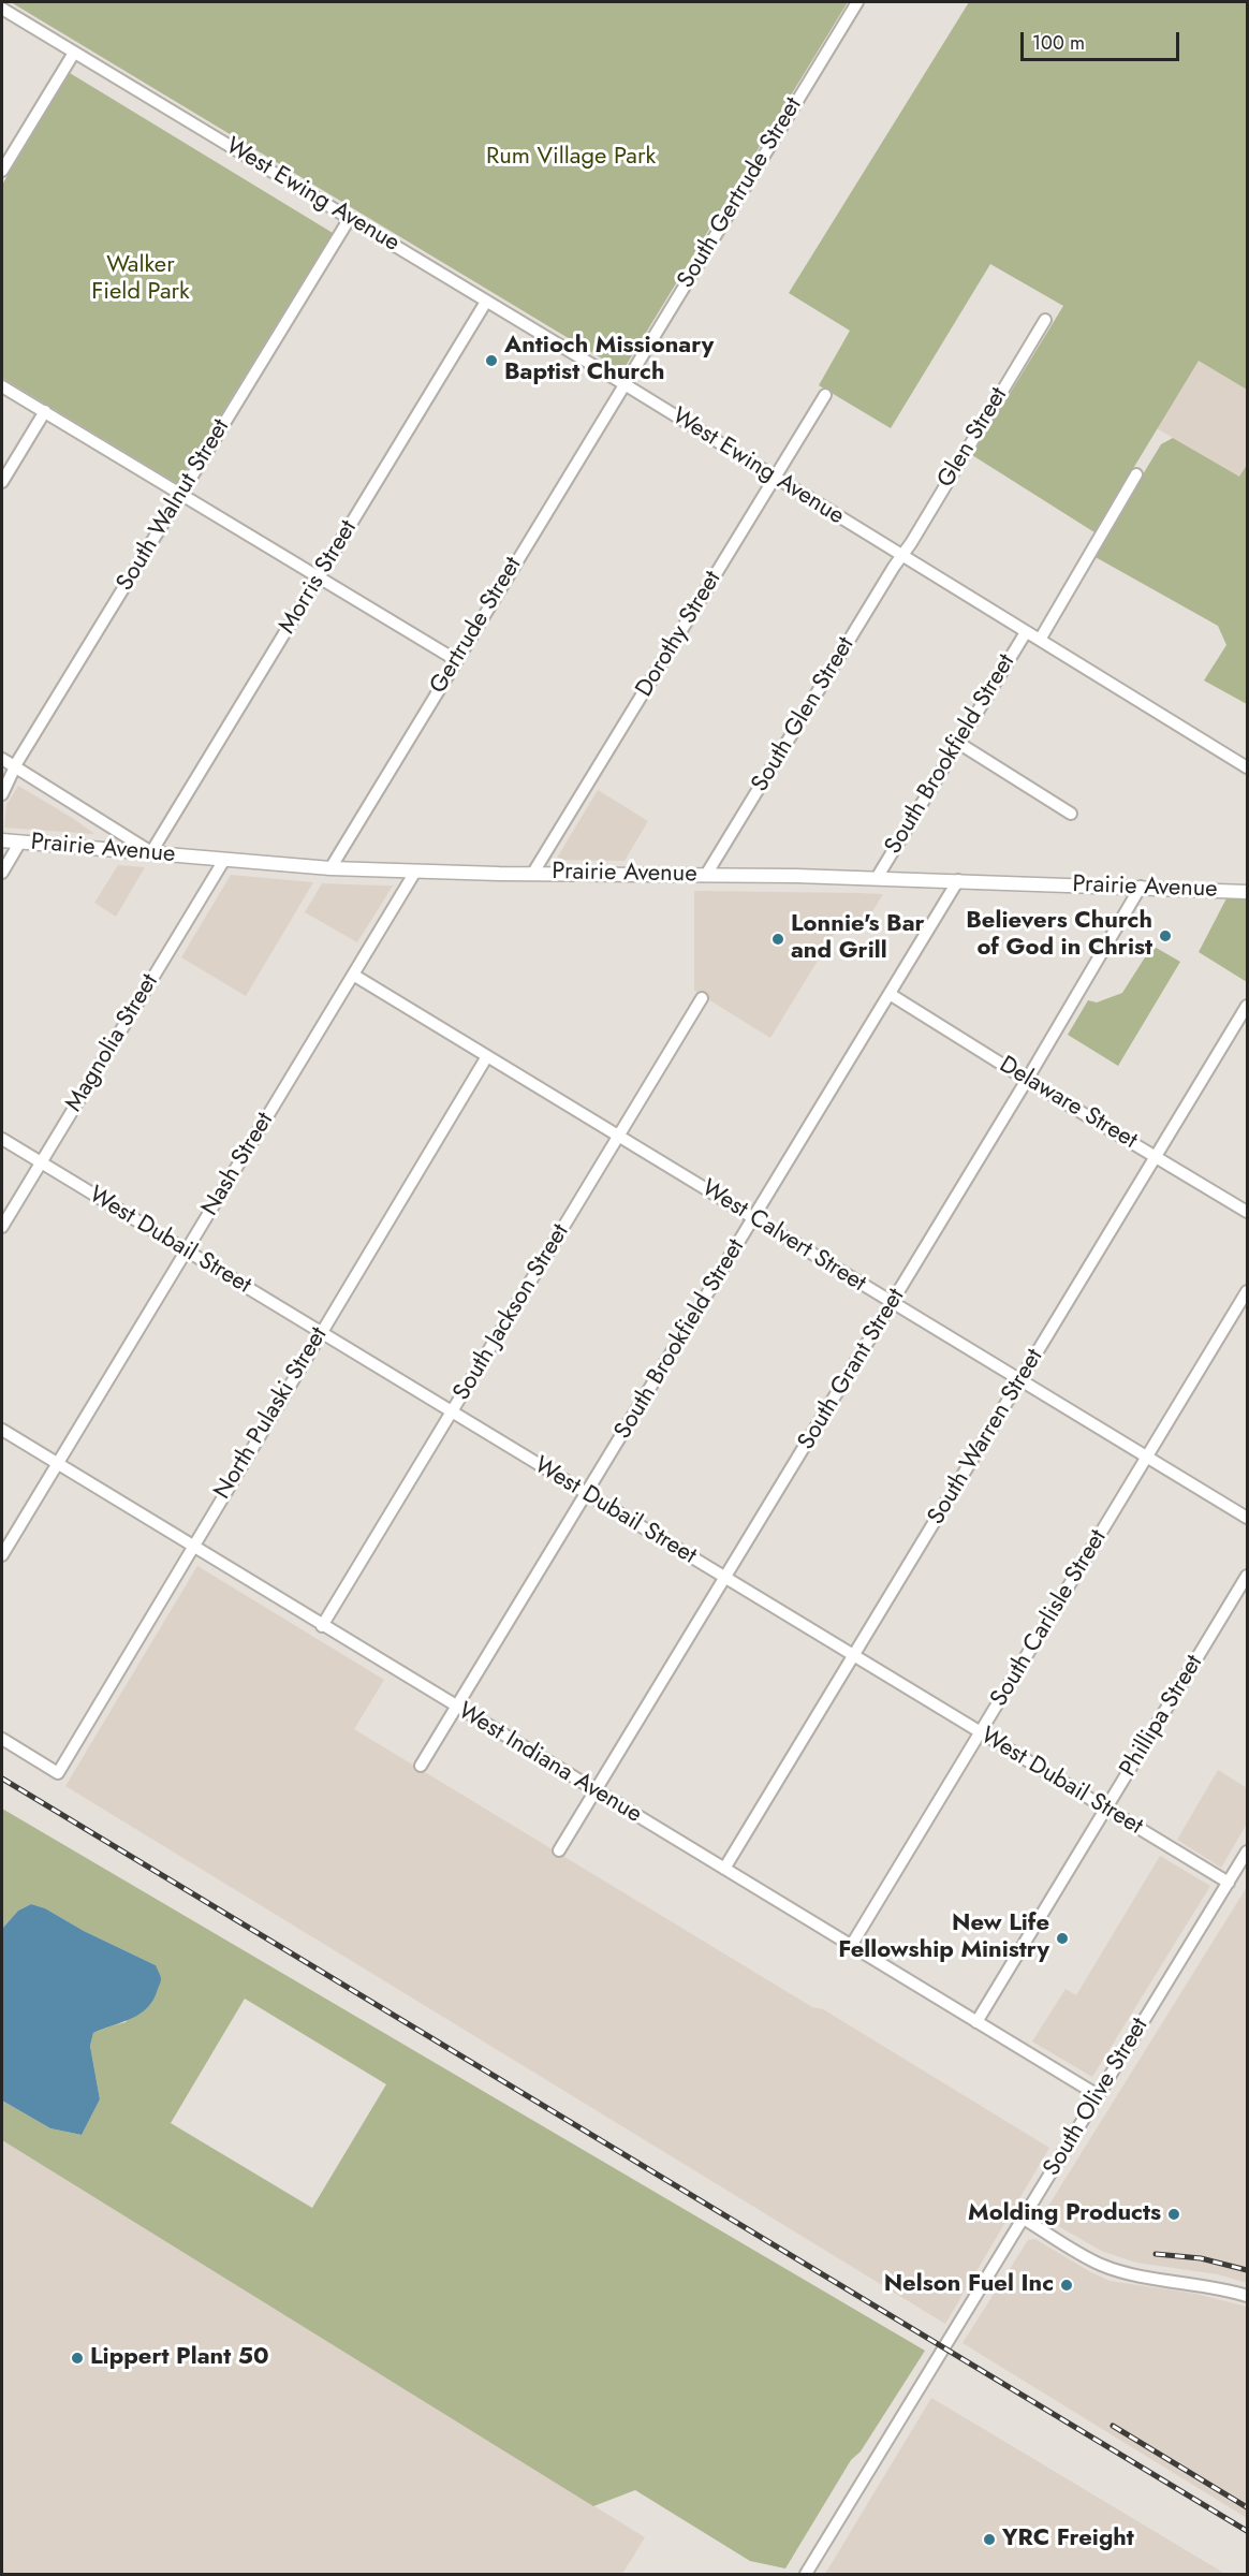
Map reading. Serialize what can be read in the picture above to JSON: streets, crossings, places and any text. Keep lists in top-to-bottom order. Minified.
{"streets":{"main road":["Prairie Avenue"],"street":["South Gertrude Street","West Ewing Avenue","Glen Street","South Walnut Street","Morris Street","Gertrude Street","Dorothy Street","South Glen Street","South Brookfield Street","Magnolia Street","Delaware Street","Nash Street","West Calvert Street","West Dubail Street","South Jackson Street","South Grant Street","North Pulaski Street","South Warren Street","South Carlisle Street","Phillipa Street","West Indiana Avenue","South Olive Street"]},"crossings":[["South Gertrude Street","West Ewing Avenue"],["South Gertrude Street","Gertrude Street"],["West Ewing Avenue","Glen Street"],["West Ewing Avenue","South Walnut Street"],["West Ewing Avenue","Morris Street"],["West Ewing Avenue","Gertrude Street"],["West Ewing Avenue","Dorothy Street"],["West Ewing Avenue","South Glen Street"],["West Ewing Avenue","South Brookfield Street"],["Glen Street","South Glen Street"],["Morris Street","Prairie Avenue"],["Gertrude Street","Prairie Avenue"],["Dorothy Street","Prairie Avenue"],["South Glen Street","Prairie Avenue"],["South Brookfield Street","Prairie Avenue"],["South Brookfield Street","Delaware Street"],["South Brookfield Street","West Calvert Street"],["South Brookfield Street","West Dubail Street"],["South Brookfield Street","West Indiana Avenue"],["Prairie Avenue","Magnolia Street"],["Prairie Avenue","Nash Street"],["Prairie Avenue","South Grant Street"],["Magnolia Street","West Dubail Street"],["Delaware Street","South Grant Street"],["Delaware Street","South Warren Street"],["Nash Street","West Calvert Street"],["Nash Street","West Dubail Street"],["Nash Street","West Indiana Avenue"],["West Calvert Street","South Jackson Street"],["West Calvert Street","South Grant Street"],["West Calvert Street","North Pulaski Street"],["West Calvert Street","South Warren Street"],["West Calvert Street","South Carlisle Street"],["West Dubail Street","South Jackson Street"],["West Dubail Street","South Grant Street"],["West Dubail Street","North Pulaski Street"],["West Dubail Street","South Warren Street"],["West Dubail Street","South Carlisle Street"],["West Dubail Street","Phillipa Street"],["West Dubail Street","South Olive Street"],["South Jackson Street","West Indiana Avenue"],["South Grant Street","West Indiana Avenue"],["North Pulaski Street","West Indiana Avenue"],["South Warren Street","West Indiana Avenue"],["South Carlisle Street","West Indiana Avenue"],["Phillipa Street","West Indiana Avenue"],["West Indiana Avenue","South Olive Street"]],"parks":["Rum Village Park","Walker Field Park"],"places":["Antioch Missionary Baptist Church","Believers Church of God in Christ","Lonnie's Bar and Grill","New Life Fellowship Ministry","Molding Products","Nelson Fuel Inc","Lippert Plant 50","YRC Freight"],"scale_bar":"100 m"}
